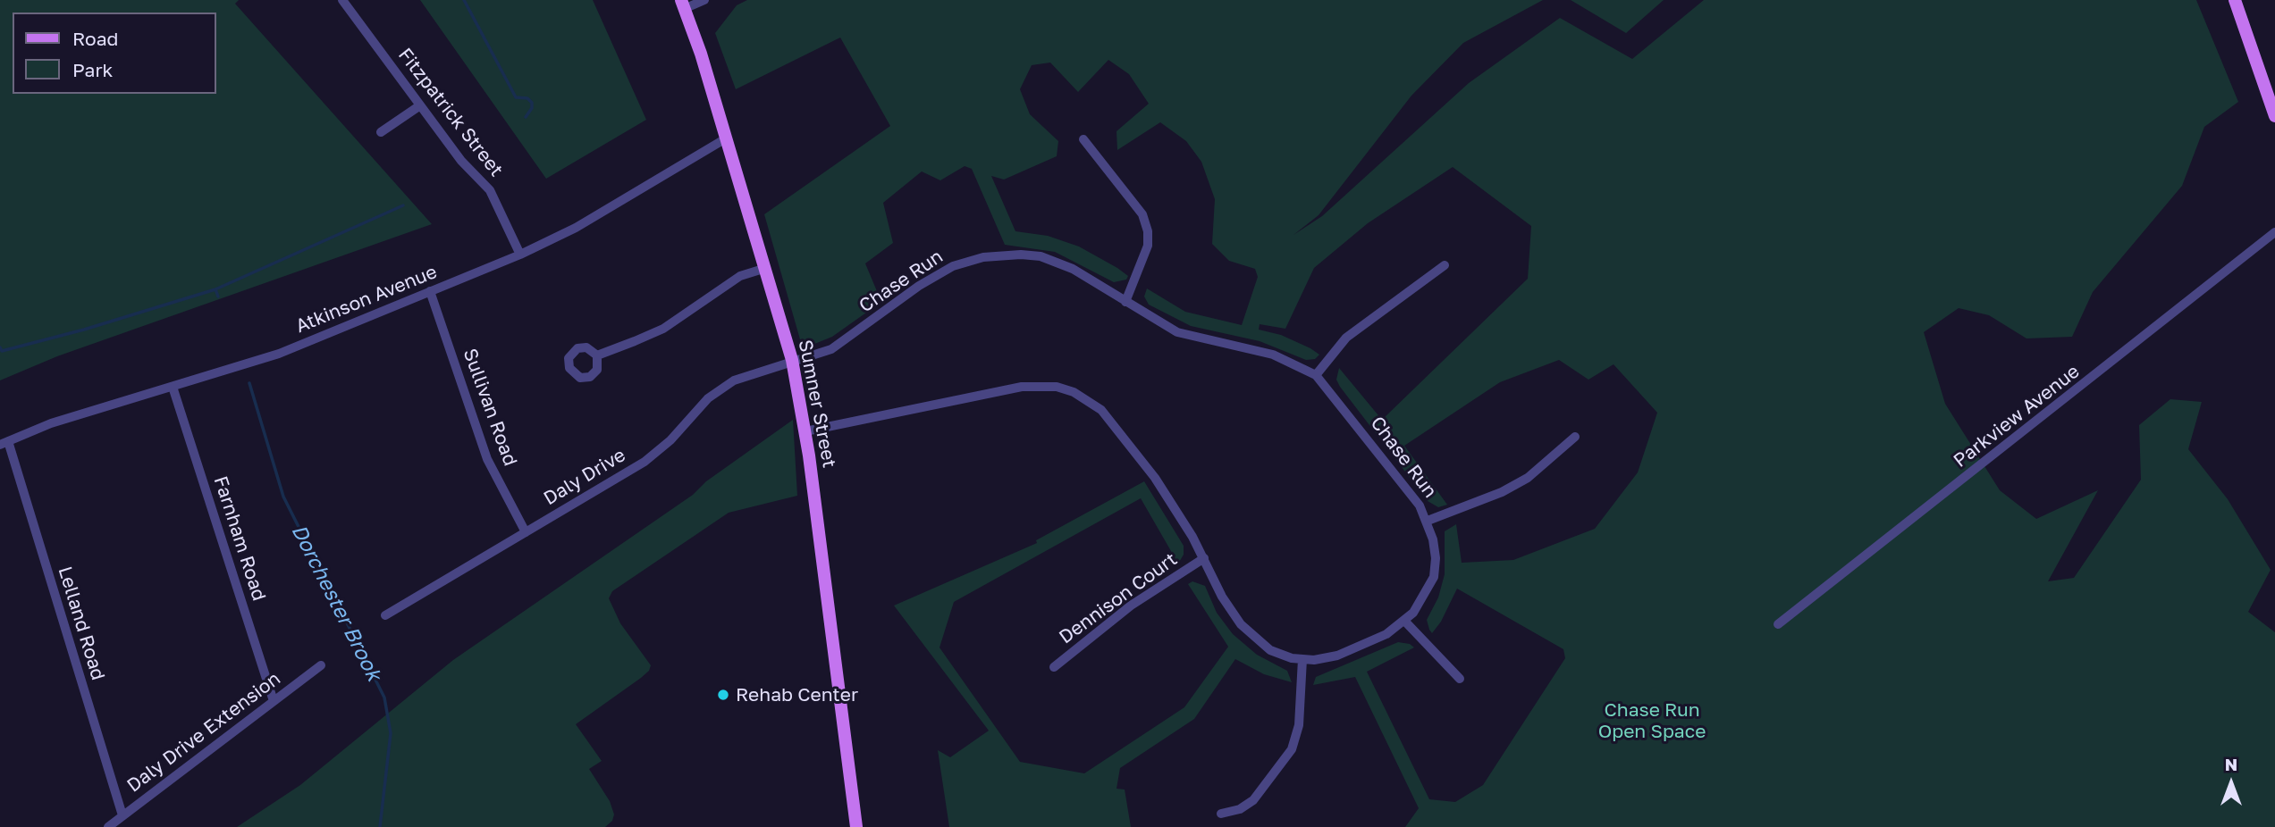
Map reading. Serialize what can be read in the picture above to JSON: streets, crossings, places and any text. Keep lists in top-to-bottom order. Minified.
{"streets":{"main road":["Sumner Street"],"street":["Fitzpatrick Street","Chase Run","Atkinson Avenue","Sullivan Road","Parkview Avenue","Daly Drive","Farnham Road","Dennison Court","Lelland Road","Daly Drive Extension"]},"crossings":[["Fitzpatrick Street","Atkinson Avenue"],["Chase Run","Sumner Street"],["Chase Run","Daly Drive"],["Chase Run","Dennison Court"],["Atkinson Avenue","Sumner Street"],["Atkinson Avenue","Sullivan Road"],["Atkinson Avenue","Farnham Road"],["Atkinson Avenue","Lelland Road"],["Sumner Street","Daly Drive"],["Sullivan Road","Daly Drive"],["Farnham Road","Daly Drive Extension"],["Lelland Road","Daly Drive Extension"]],"water":["Dorchester Brook"],"parks":["Chase Run Open Space"],"places":["Rehab Center"],"legend":["Road","Park"],"north":"top"}
